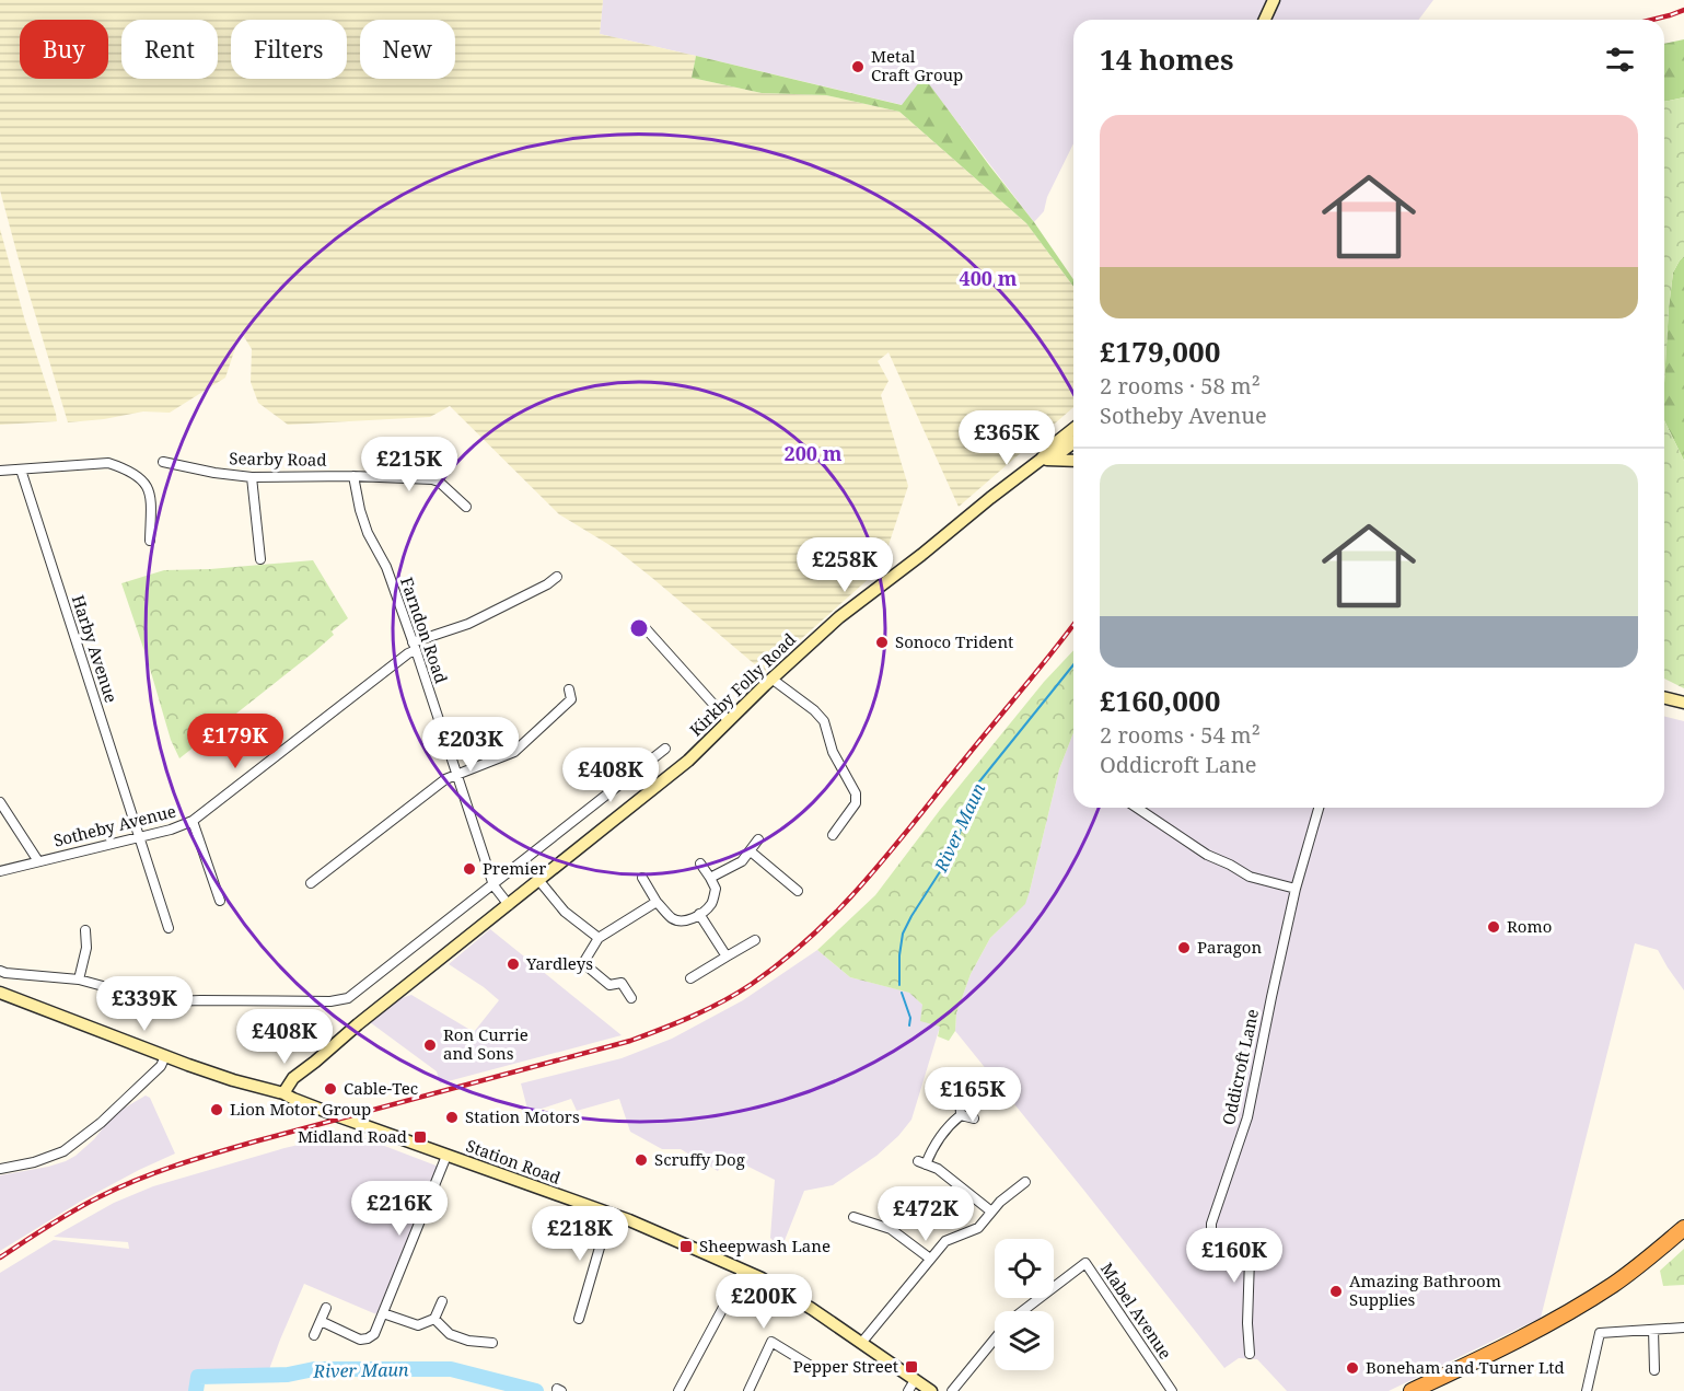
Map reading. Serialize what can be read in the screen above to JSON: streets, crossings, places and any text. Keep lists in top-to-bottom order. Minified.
{"streets":{"main road":["Kirkby Folly Road","Station Road"],"street":["Searby Road","Farndon Road","Harby Avenue","Sotheby Avenue","Oddicroft Lane","Mabel Avenue"]},"crossings":[["Searby Road","Farndon Road"],["Farndon Road","Kirkby Folly Road"],["Farndon Road","Sotheby Avenue"],["Harby Avenue","Sotheby Avenue"],["Kirkby Folly Road","Station Road"]],"water":["River Maun"],"places":{"other":["Metal Craft Group","Sonoco Trident","Premier","Romo","Paragon","Yardleys","Ron Currie and Sons","Cable-Tec","Lion Motor Group","Station Motors","Scruffy Dog","Amazing Bathroom Supplies","Boneham and Turner Ltd"],"transit":["Midland Road","Sheepwash Lane","Pepper Street"]},"page":{"chip":["Buy","Rent","Filters","New"],"heading":"14 homes","list":[{"name":"£179,000","note":"2 rooms · 58 m² · Sotheby Avenue"},{"name":"£160,000","note":"2 rooms · 54 m² · Oddicroft Lane"}],"price":["£365K","£215K","£258K","£179K","£203K","£408K","£339K","£408K","£165K","£216K","£472K","£218K","£160K","£200K"]},"rings":["400 m","200 m"]}
